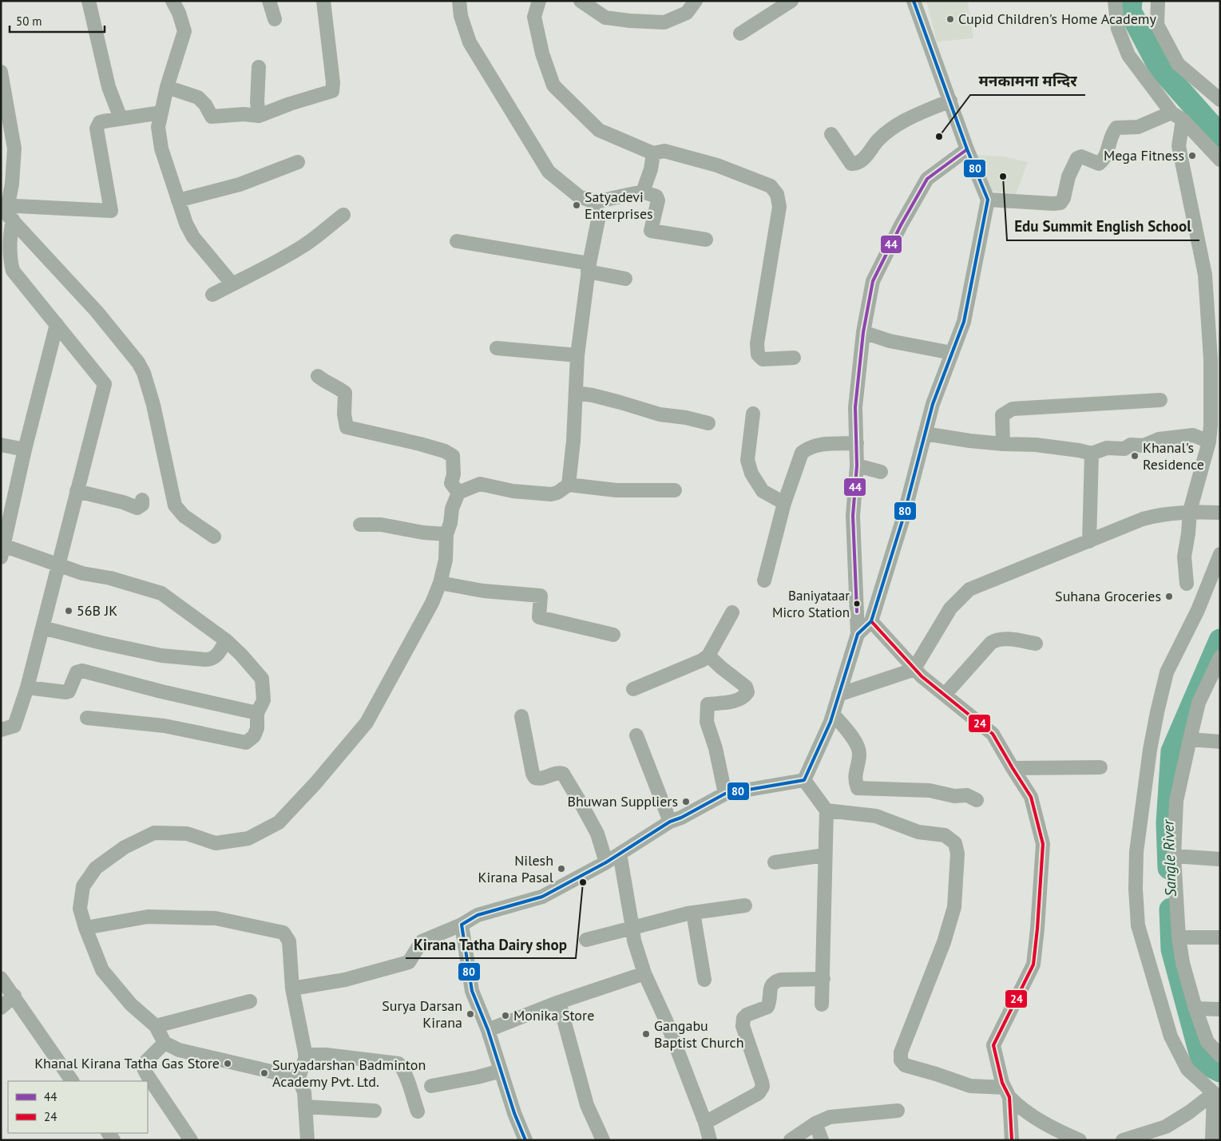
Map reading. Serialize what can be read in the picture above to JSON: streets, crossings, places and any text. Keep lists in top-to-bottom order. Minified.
{"water":["Sangle River"],"places":["Cupid Children's Home Academy","मनकामना मन्दिर","Mega Fitness","Edu Summit English School","Satyadevi Enterprises","Khanal's Residence","Suhana Groceries","Baniyataar Micro Station","56B JK","Bhuwan Suppliers","Nilesh Kirana Pasal","Kirana Tatha Dairy shop","Surya Darsan Kirana","Monika Store","Gangabu Baptist Church","Khanal Kirana Tatha Gas Store","Suryadarshan Badminton Academy Pvt. Ltd."],"lines":["transit line 80","transit line 44","transit line 24"],"legend":["44","24"],"scale_bar":"50 m"}
